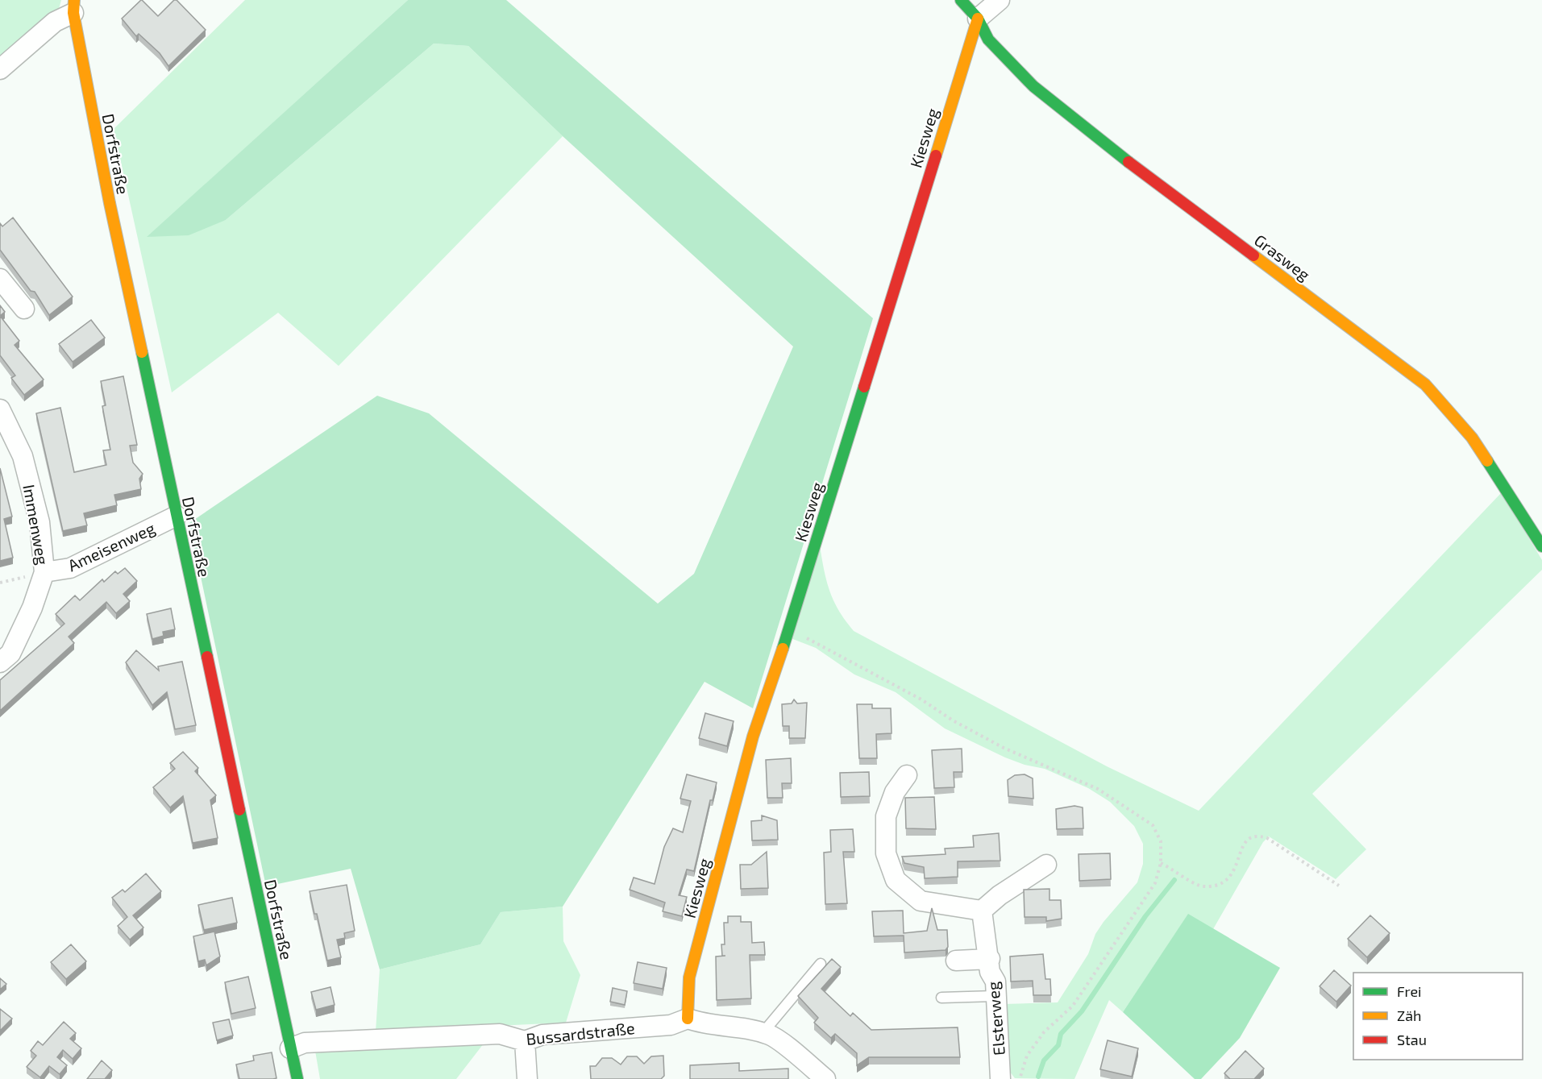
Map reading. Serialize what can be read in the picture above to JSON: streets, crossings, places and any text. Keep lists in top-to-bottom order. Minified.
{"streets":{"street":["Kiesweg","Dorfstraße","Grasweg","Immenweg","Ameisenweg","Elsterweg","Bussardstraße"]},"crossings":[["Kiesweg","Grasweg"],["Kiesweg","Bussardstraße"],["Dorfstraße","Ameisenweg"],["Dorfstraße","Bussardstraße"],["Immenweg","Ameisenweg"]],"legend":["Frei","Zäh","Stau"]}
